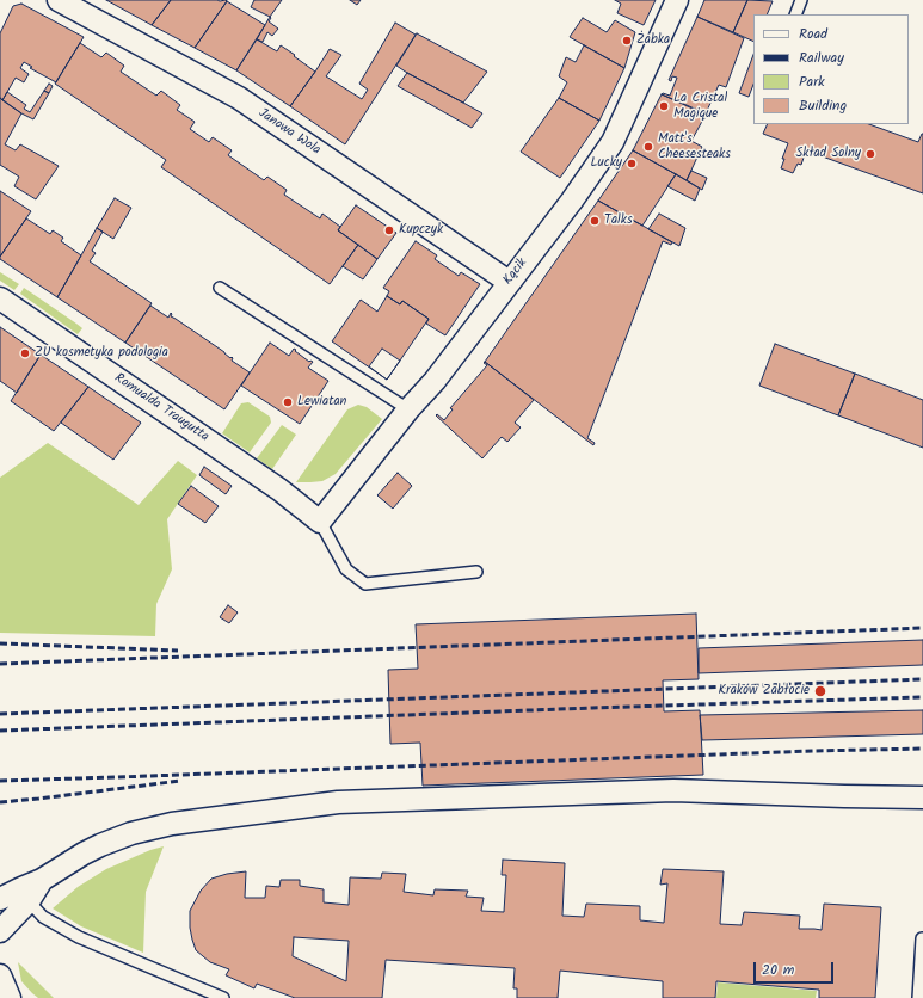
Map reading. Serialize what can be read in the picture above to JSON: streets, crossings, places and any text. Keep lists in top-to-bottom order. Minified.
{"streets":{"street":["Janowa Wola","Kącik","Romualda Traugutta"]},"crossings":[["Janowa Wola","Kącik"],["Kącik","Romualda Traugutta"]],"places":["Żabka","La Cristal Magique","Matt's Cheesesteaks","Skład Solny","Lucky","Talks","Kupczyk","ZU kosmetyka podologia","Lewiatan","Kraków Zabłocie"],"legend":["Road","Railway","Park","Building"],"scale_bar":"20 m"}
